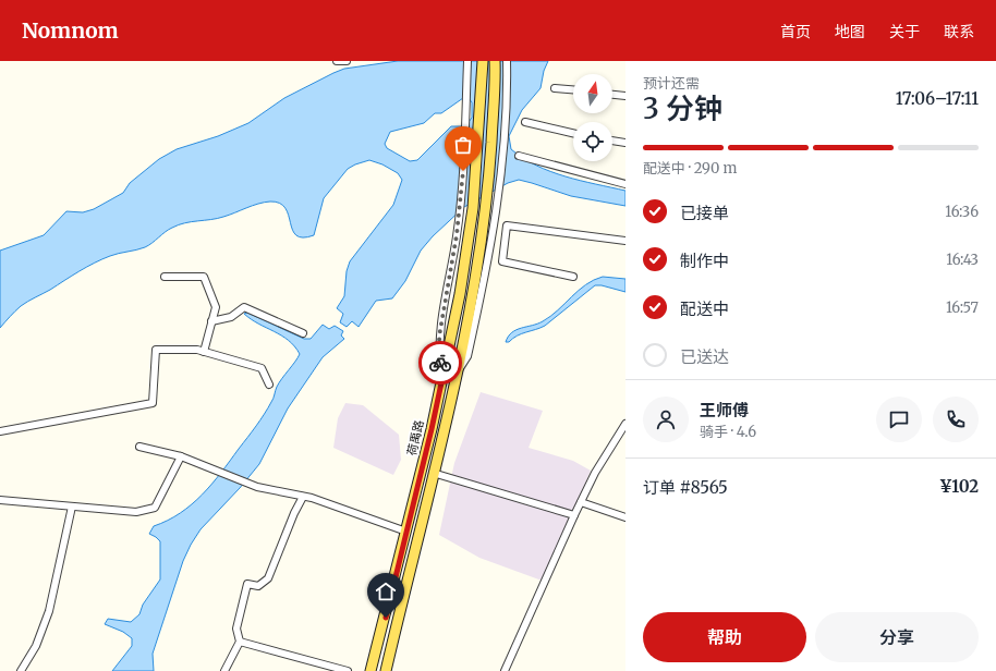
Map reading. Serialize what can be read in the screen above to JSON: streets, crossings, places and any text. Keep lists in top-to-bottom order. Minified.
{"streets":{"main road":["荷禹路"]},"north":"top","page":{"header":"Nomnom","nav":["首页","地图","关于","联系"],"heading":["3 分钟","预计还需","17:06–17:11"],"panel":["王师傅","骑手 · 4.6","订单 #8565","¥102"],"bar":"配送中 · 290 m","list":[["已接单","16:36"],["制作中","16:43"],["配送中","16:57"],"已送达"],"buttons":["帮助","分享"]}}
